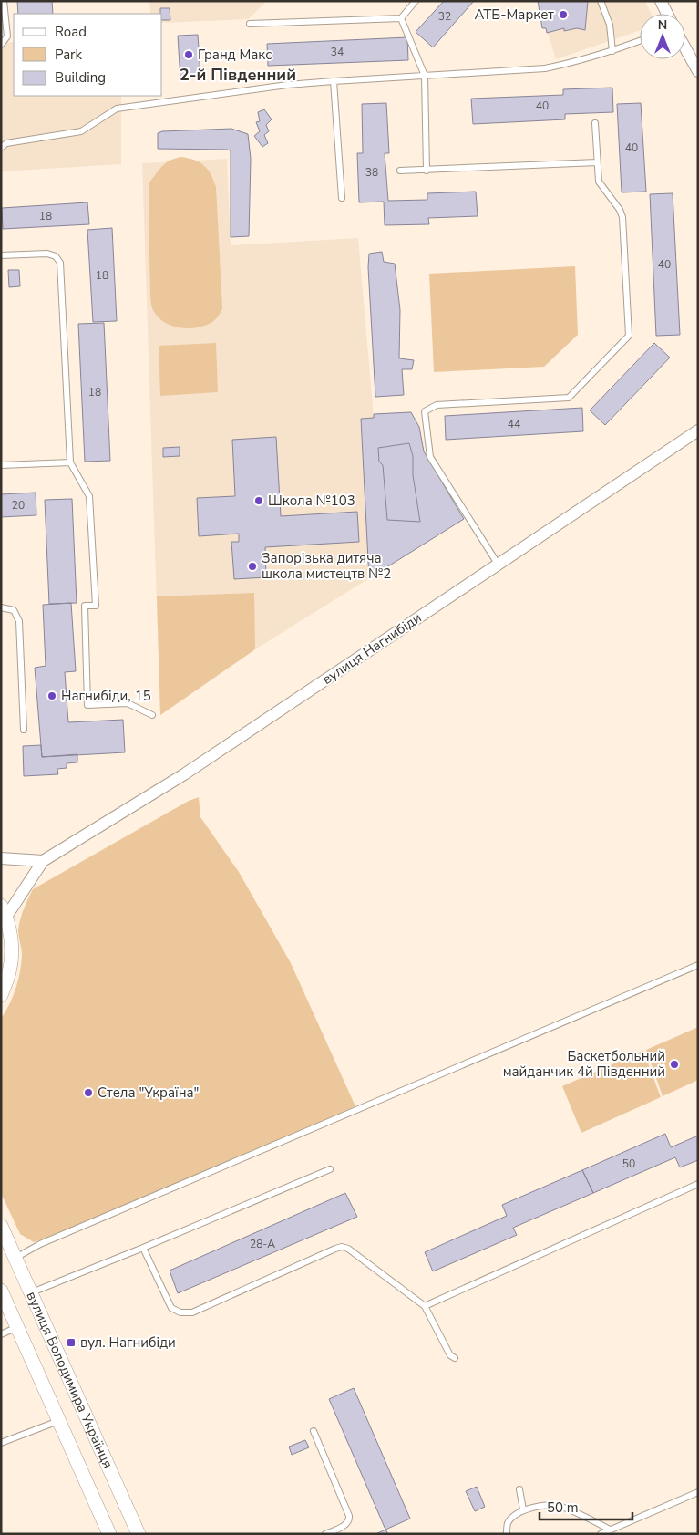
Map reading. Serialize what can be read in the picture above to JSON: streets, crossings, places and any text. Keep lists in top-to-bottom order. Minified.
{"streets":{"street":["вулиця Нагнибіди","вулиця Володимира Українця"]},"districts":["2-й Південний"],"places":{"other":["АТБ-Маркет","Гранд Макс","Школа №103","Запорізька дитяча школа мистецтв №2","Нагнибіди, 15","Баскетбольний майданчик 4й Південний","Стела \"Україна\""],"transit":["вул. Нагнибіди"]},"house_numbers":["32","34","40","40","38","18","40","18","18","44","20","50","28-А"],"legend":["Road","Park","Building"],"scale_bar":"50 m","north":"top"}
